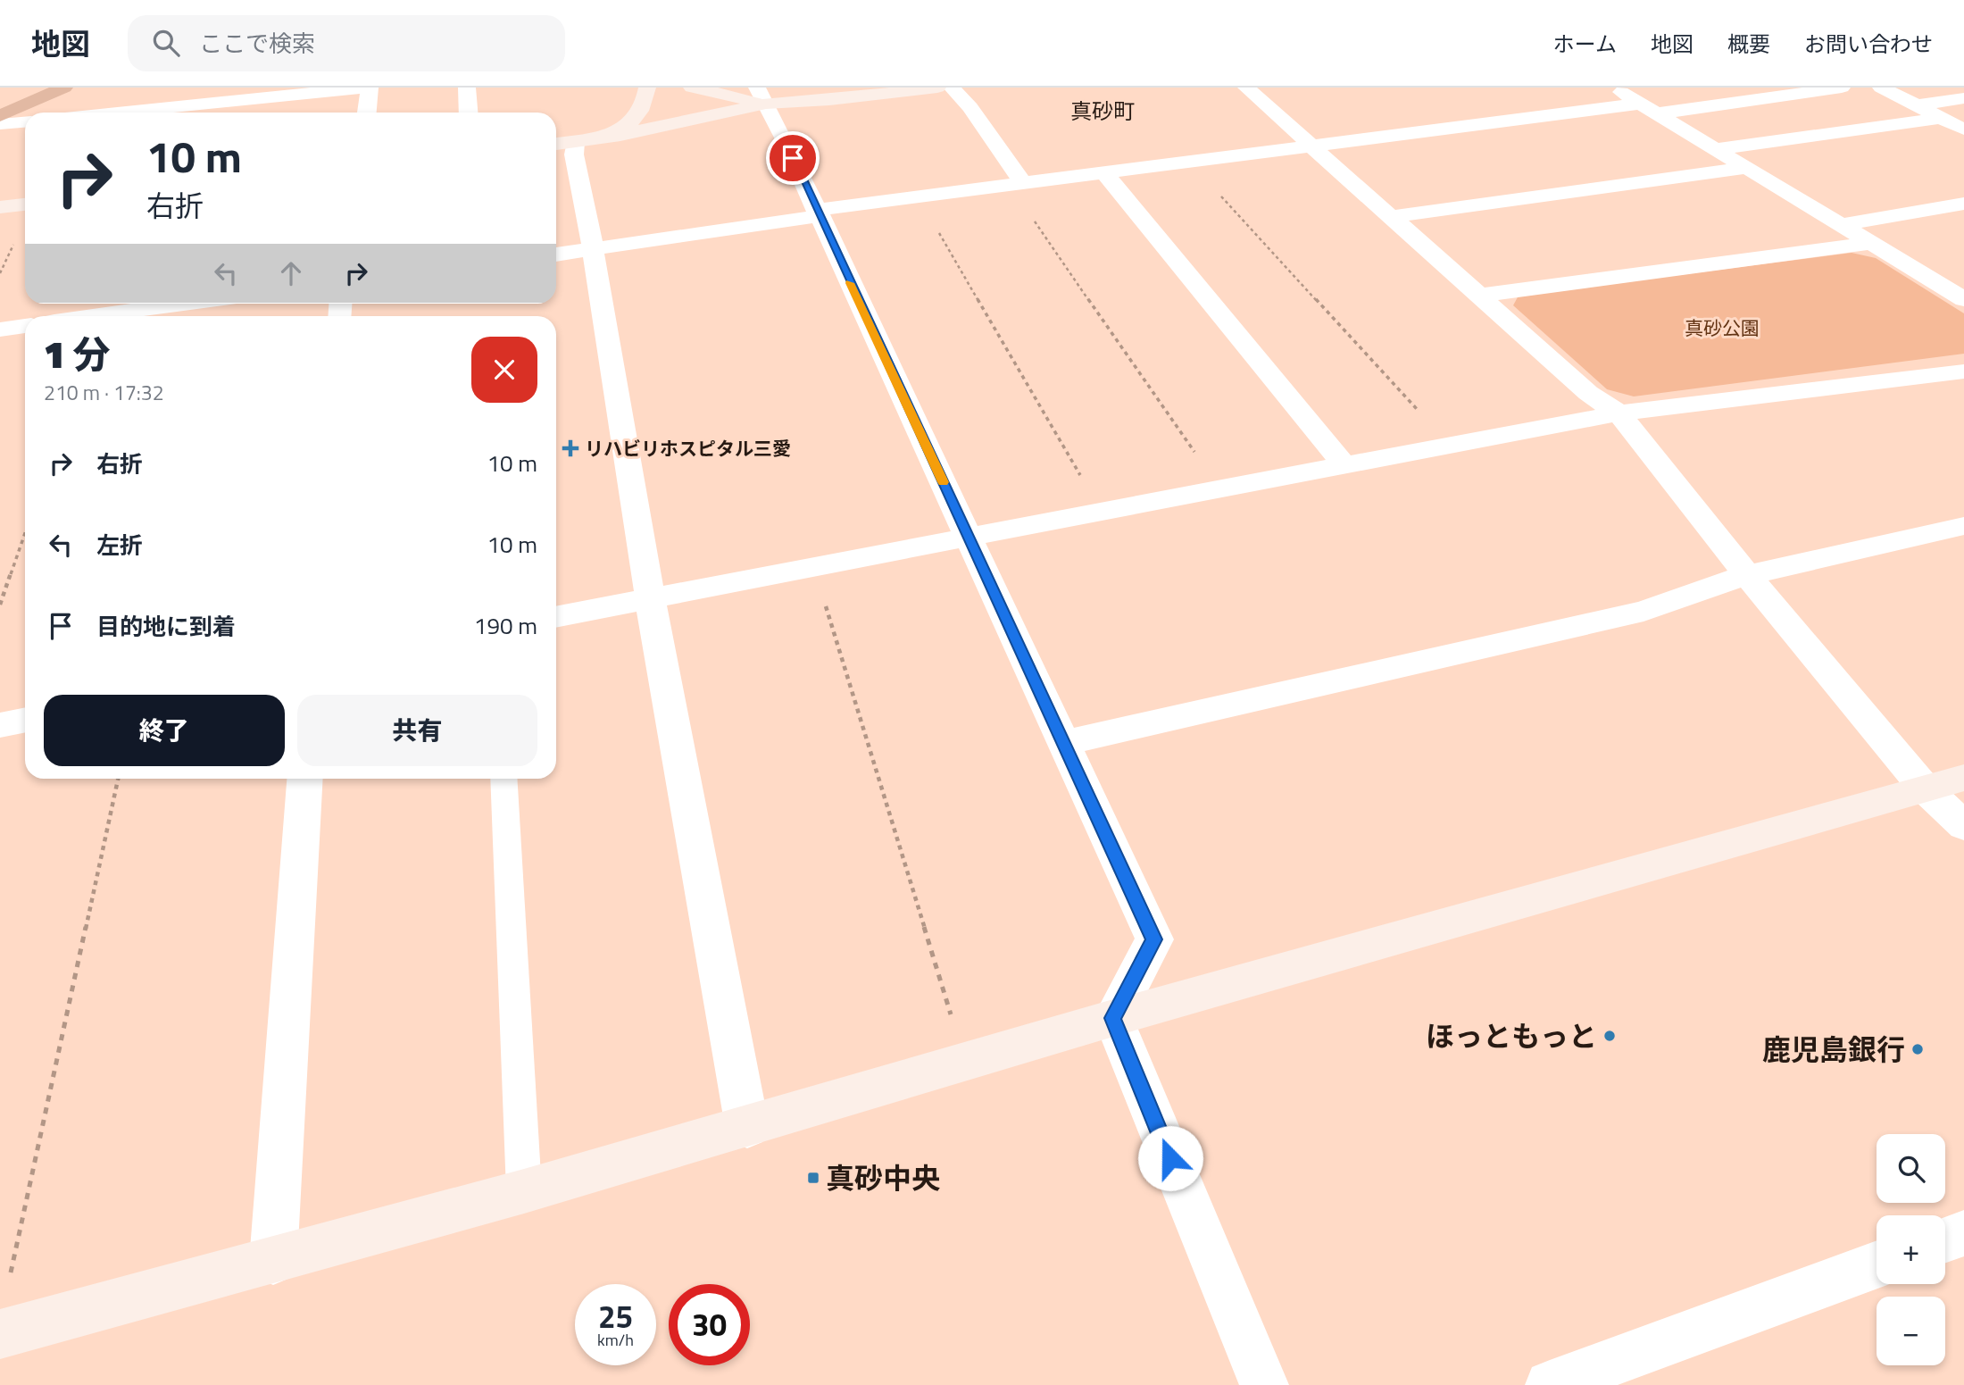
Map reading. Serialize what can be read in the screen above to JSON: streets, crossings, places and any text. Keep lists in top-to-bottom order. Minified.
{"districts":["真砂町"],"parks":["真砂公園"],"places":{"health":["リハビリホスピタル三愛"],"other":["ほっともっと","鹿児島銀行"],"transit":["真砂中央"]},"page":{"header":"地図","search":"ここで検索","nav":["ホーム","地図","概要","お問い合わせ"],"turn":["10 m","右折"],"heading":["1 分","210 m · 17:32"],"list":[{"name":"右折","value":"10 m"},{"name":"左折","value":"10 m"},{"name":"目的地に到着","value":"190 m"}],"buttons":["終了","共有"],"map_buttons":["+","−"],"speed":"25 km/h","limit":"30"}}
